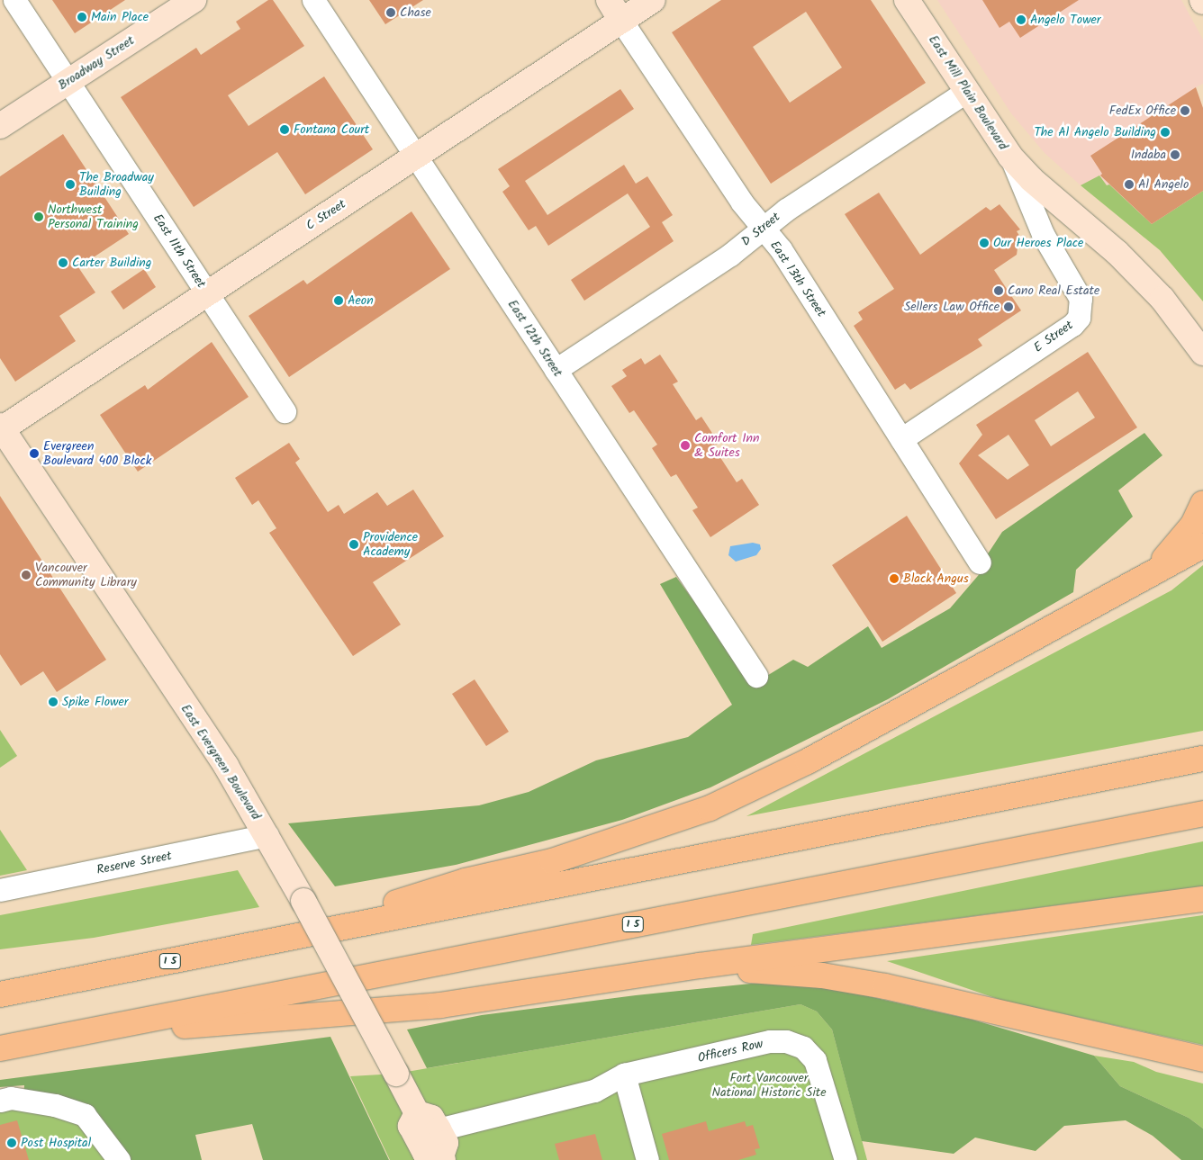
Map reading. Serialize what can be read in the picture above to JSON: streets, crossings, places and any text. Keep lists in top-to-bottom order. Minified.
{"streets":{"highway":["I 5"],"main road":["Broadway Street","East Mill Plain Boulevard","C Street","East 13th Street","East Evergreen Boulevard"],"street":["D Street","East 11th Street","E Street","East 12th Street","Reserve Street","Officers Row"]},"crossings":[["Broadway Street","East 11th Street"],["East Mill Plain Boulevard","D Street"],["East Mill Plain Boulevard","E Street"],["C Street","East 11th Street"],["C Street","East 13th Street"],["C Street","East 12th Street"],["C Street","East Evergreen Boulevard"],["D Street","East 13th Street"],["D Street","East 12th Street"],["East 13th Street","E Street"],["East Evergreen Boulevard","Reserve Street"],["East Evergreen Boulevard","Officers Row"]],"parks":["Fort Vancouver National Historic Site"],"places":["Chase","Main Place","Angelo Tower","FedEx Office","Fontana Court","The Al Angelo Building","Indaba","The Broadway Building","Al Angelo","Northwest Personal Training","Our Heroes Place","Carter Building","Cano Real Estate","Aeon","Sellers Law Office","Comfort Inn & Suites","Evergreen Boulevard 400 Block","Providence Academy","Vancouver Community Library","Black Angus","Spike Flower","Post Hospital"]}
